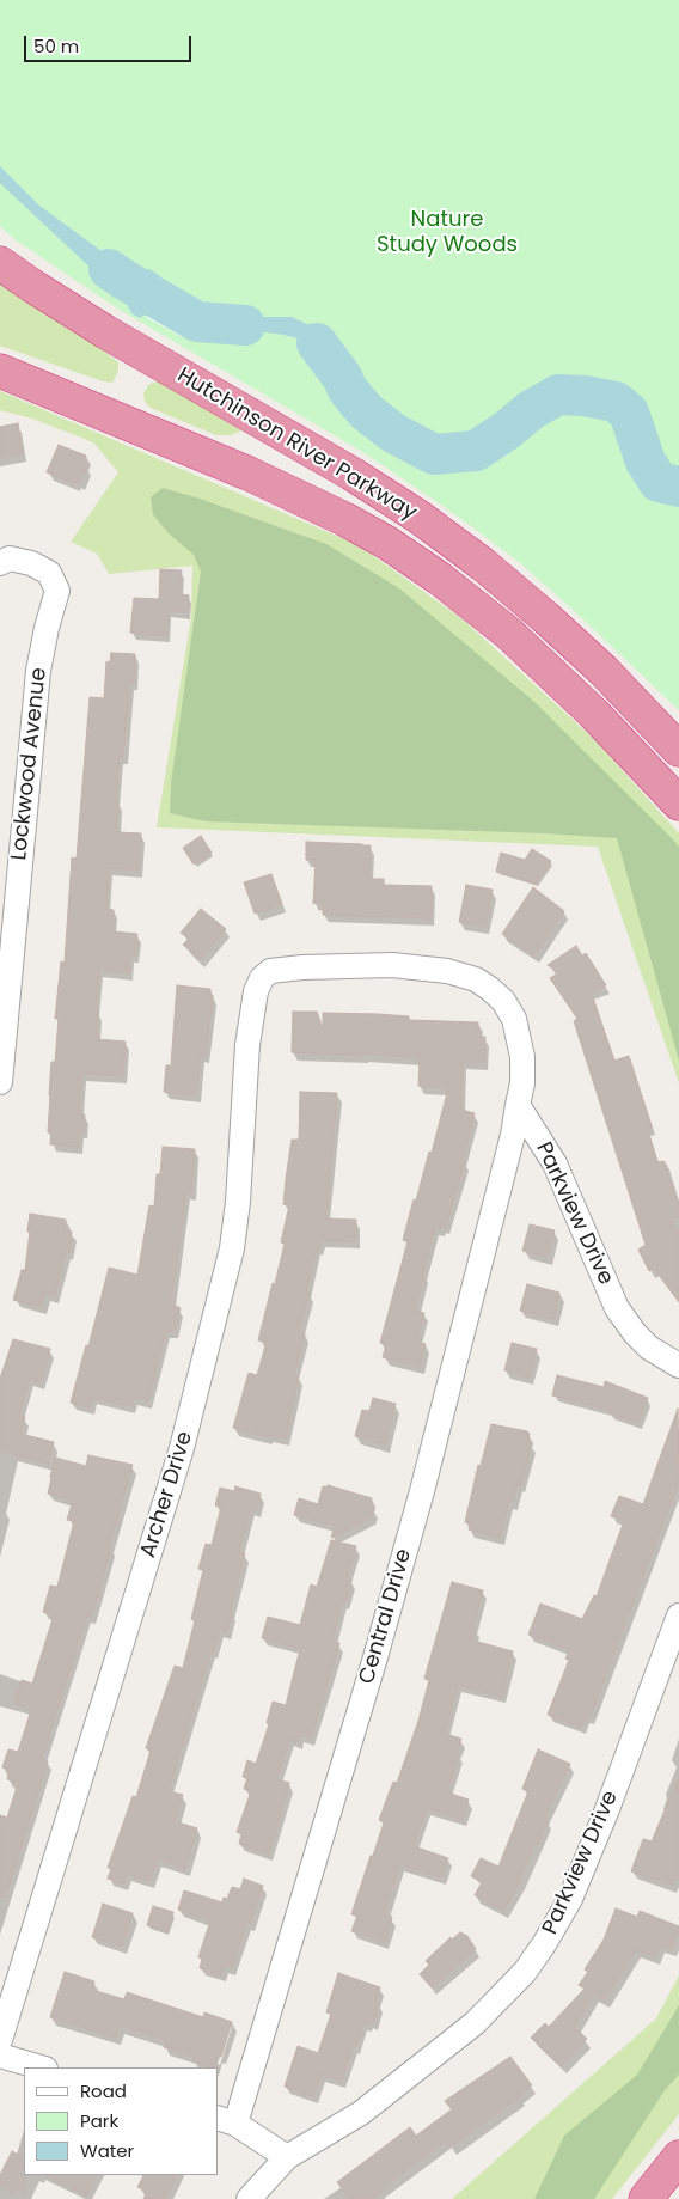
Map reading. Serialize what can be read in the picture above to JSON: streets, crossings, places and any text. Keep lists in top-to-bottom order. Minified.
{"streets":{"highway":["Hutchinson River Parkway"],"street":["Lockwood Avenue","Parkview Drive","Archer Drive","Central Drive"]},"crossings":[["Parkview Drive","Archer Drive"],["Parkview Drive","Central Drive"],["Archer Drive","Central Drive"]],"parks":["Nature Study Woods"],"legend":["Road","Park","Water"],"scale_bar":"50 m"}
